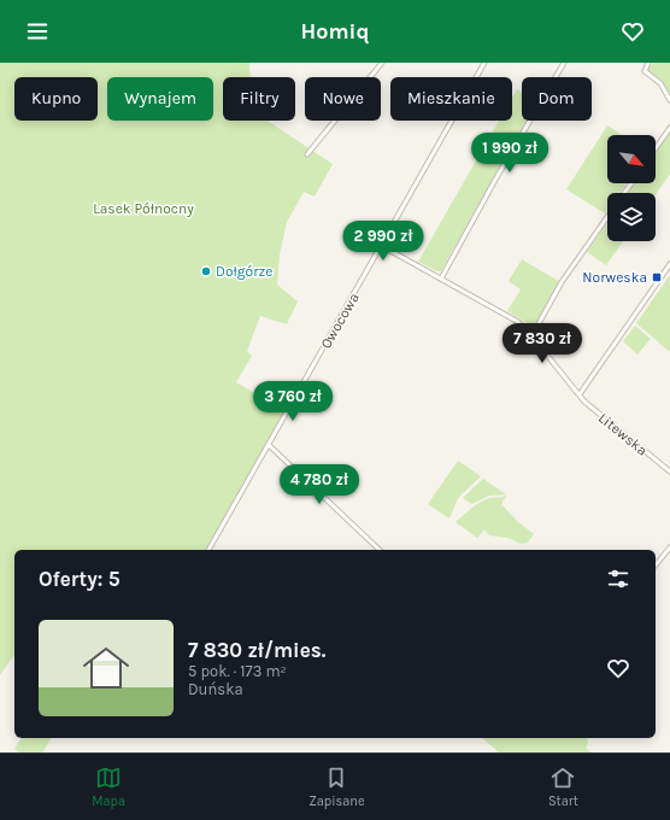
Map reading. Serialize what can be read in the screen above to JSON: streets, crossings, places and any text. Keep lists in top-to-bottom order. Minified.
{"streets":{"street":["Owocowa","Litewska"]},"crossings":[["Owocowa","Litewska"]],"parks":["Lasek Północny"],"places":{"other":["Dołgórze"],"transit":["Norweska"]},"north":"bottom right","page":{"header":"Homiq","chip":["Kupno","Wynajem","Filtry","Nowe","Mieszkanie","Dom"],"price":["1 990 zł","2 990 zł","7 830 zł","3 760 zł","4 780 zł"],"heading":"Oferty: 5","list":[{"name":"7 830 zł/mies.","note":"5 pok. · 173 m² · Duńska"}],"tabs":["Mapa","Zapisane","Start"]}}
